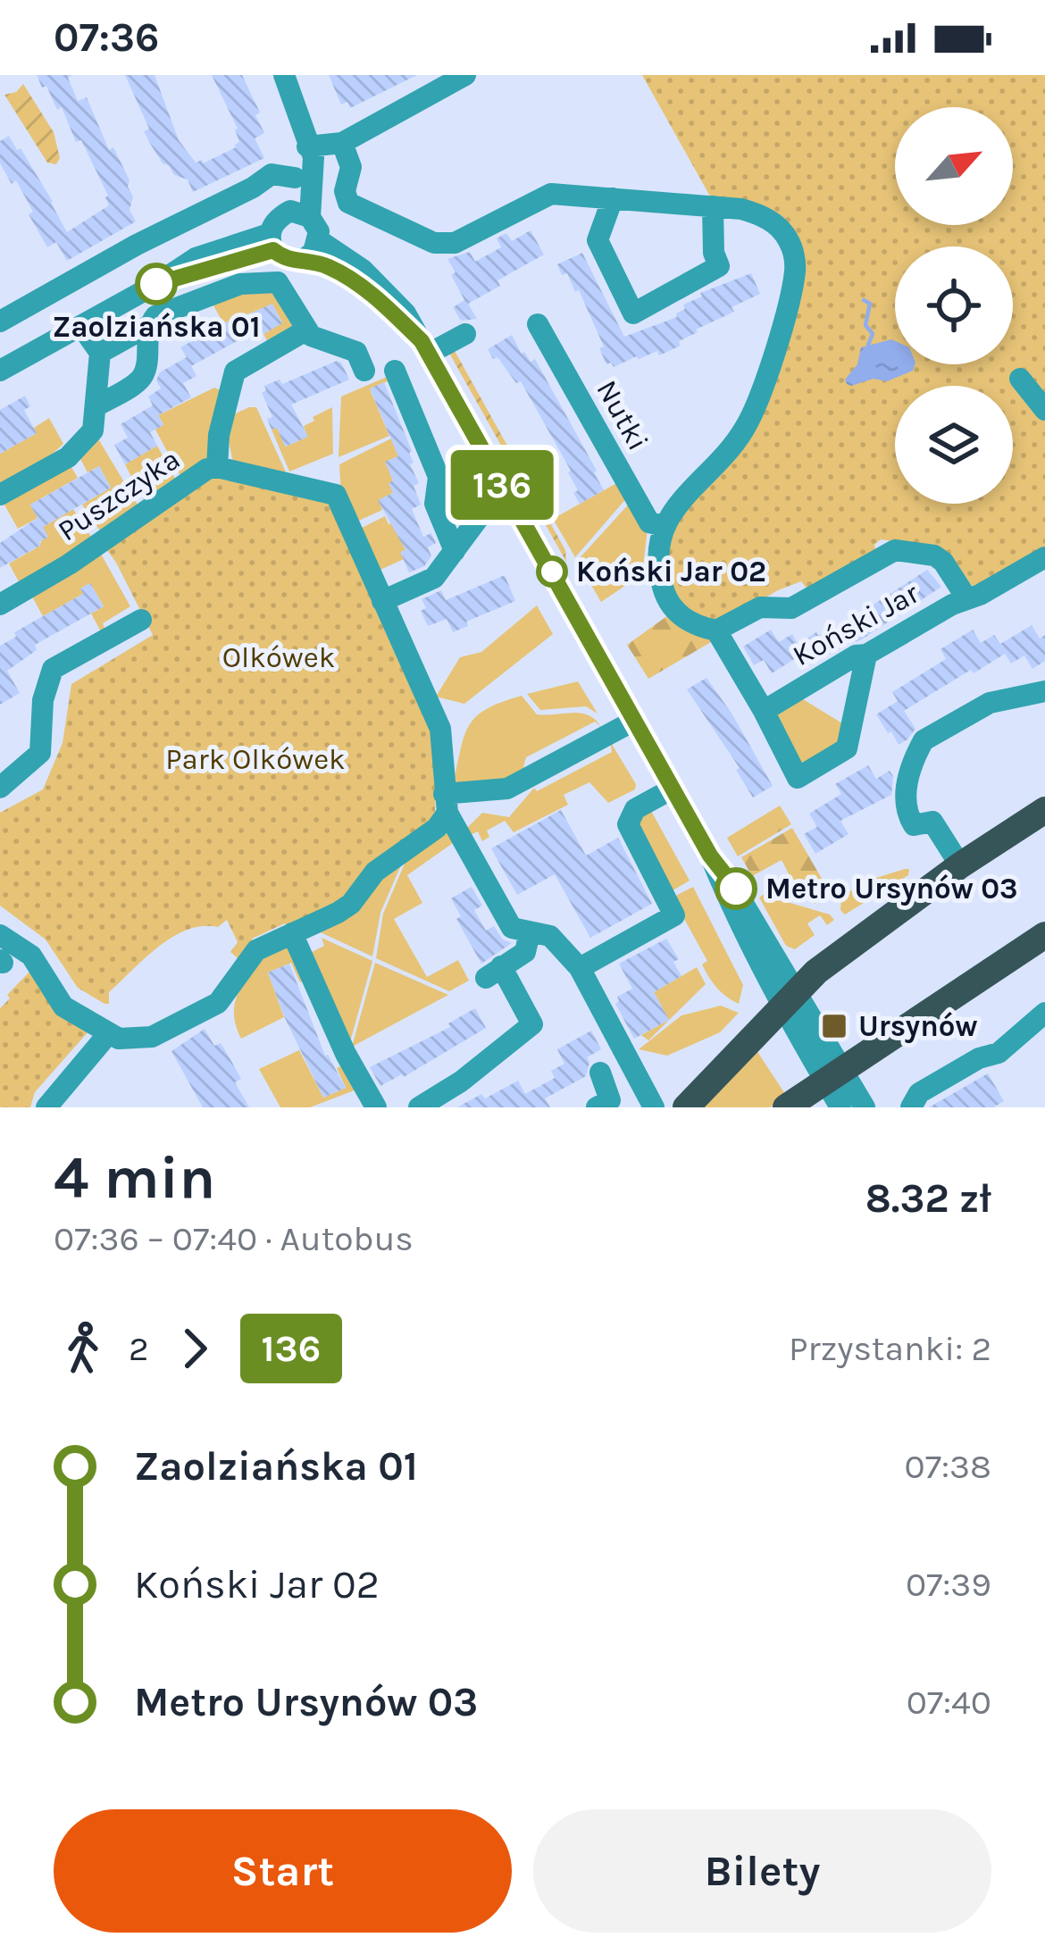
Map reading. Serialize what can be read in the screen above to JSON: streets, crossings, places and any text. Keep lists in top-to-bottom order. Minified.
{"streets":{"street":["Nutki","Puszczyka","Koński Jar"]},"parks":["Olkówek","Park Olkówek"],"places":{"other":["Zaolziańska 01","Koński Jar 02","Metro Ursynów 03"],"transit":["Ursynów"]},"lines":["bus line 136"],"north":"top right","page":{"status":"07:36","on_map":"136","heading":["4 min","07:36 – 07:40 · Autobus","8.32 zł"],"legs":["2","136","Przystanki: 2"],"list":[{"name":"Zaolziańska 01","value":"07:38"},{"name":"Koński Jar 02","value":"07:39"},{"name":"Metro Ursynów 03","value":"07:40"}],"buttons":["Start","Bilety"]}}
